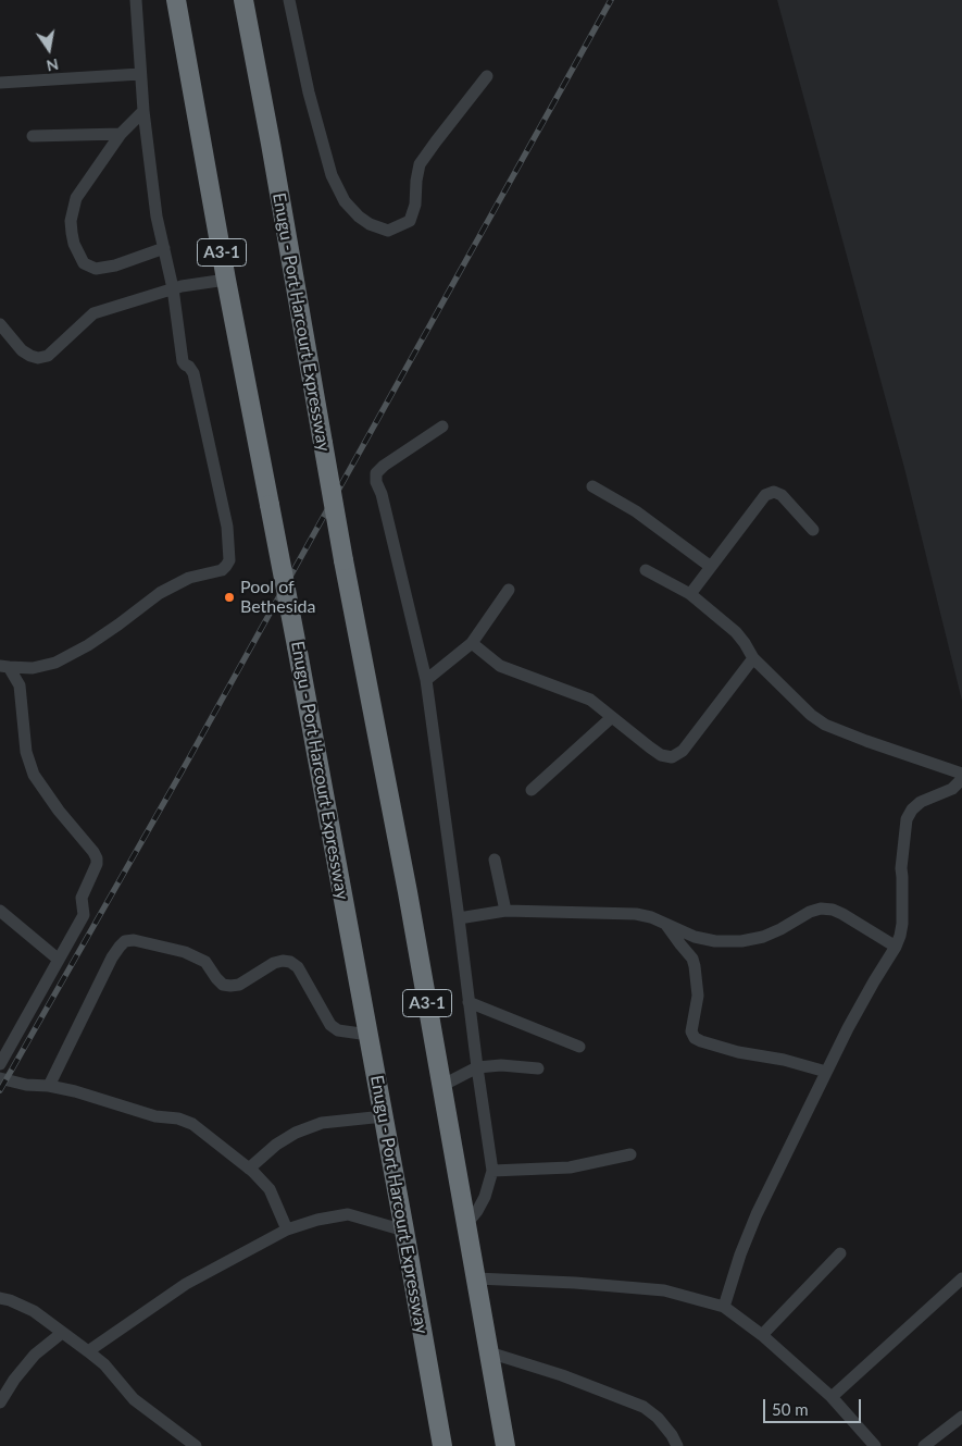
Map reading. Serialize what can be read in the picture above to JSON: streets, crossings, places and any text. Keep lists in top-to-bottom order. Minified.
{"streets":{"highway":["A3-1","Enugu - Port Harcourt Expressway"]},"places":["Pool of Bethesida"],"scale_bar":"50 m","north":"bottom"}
